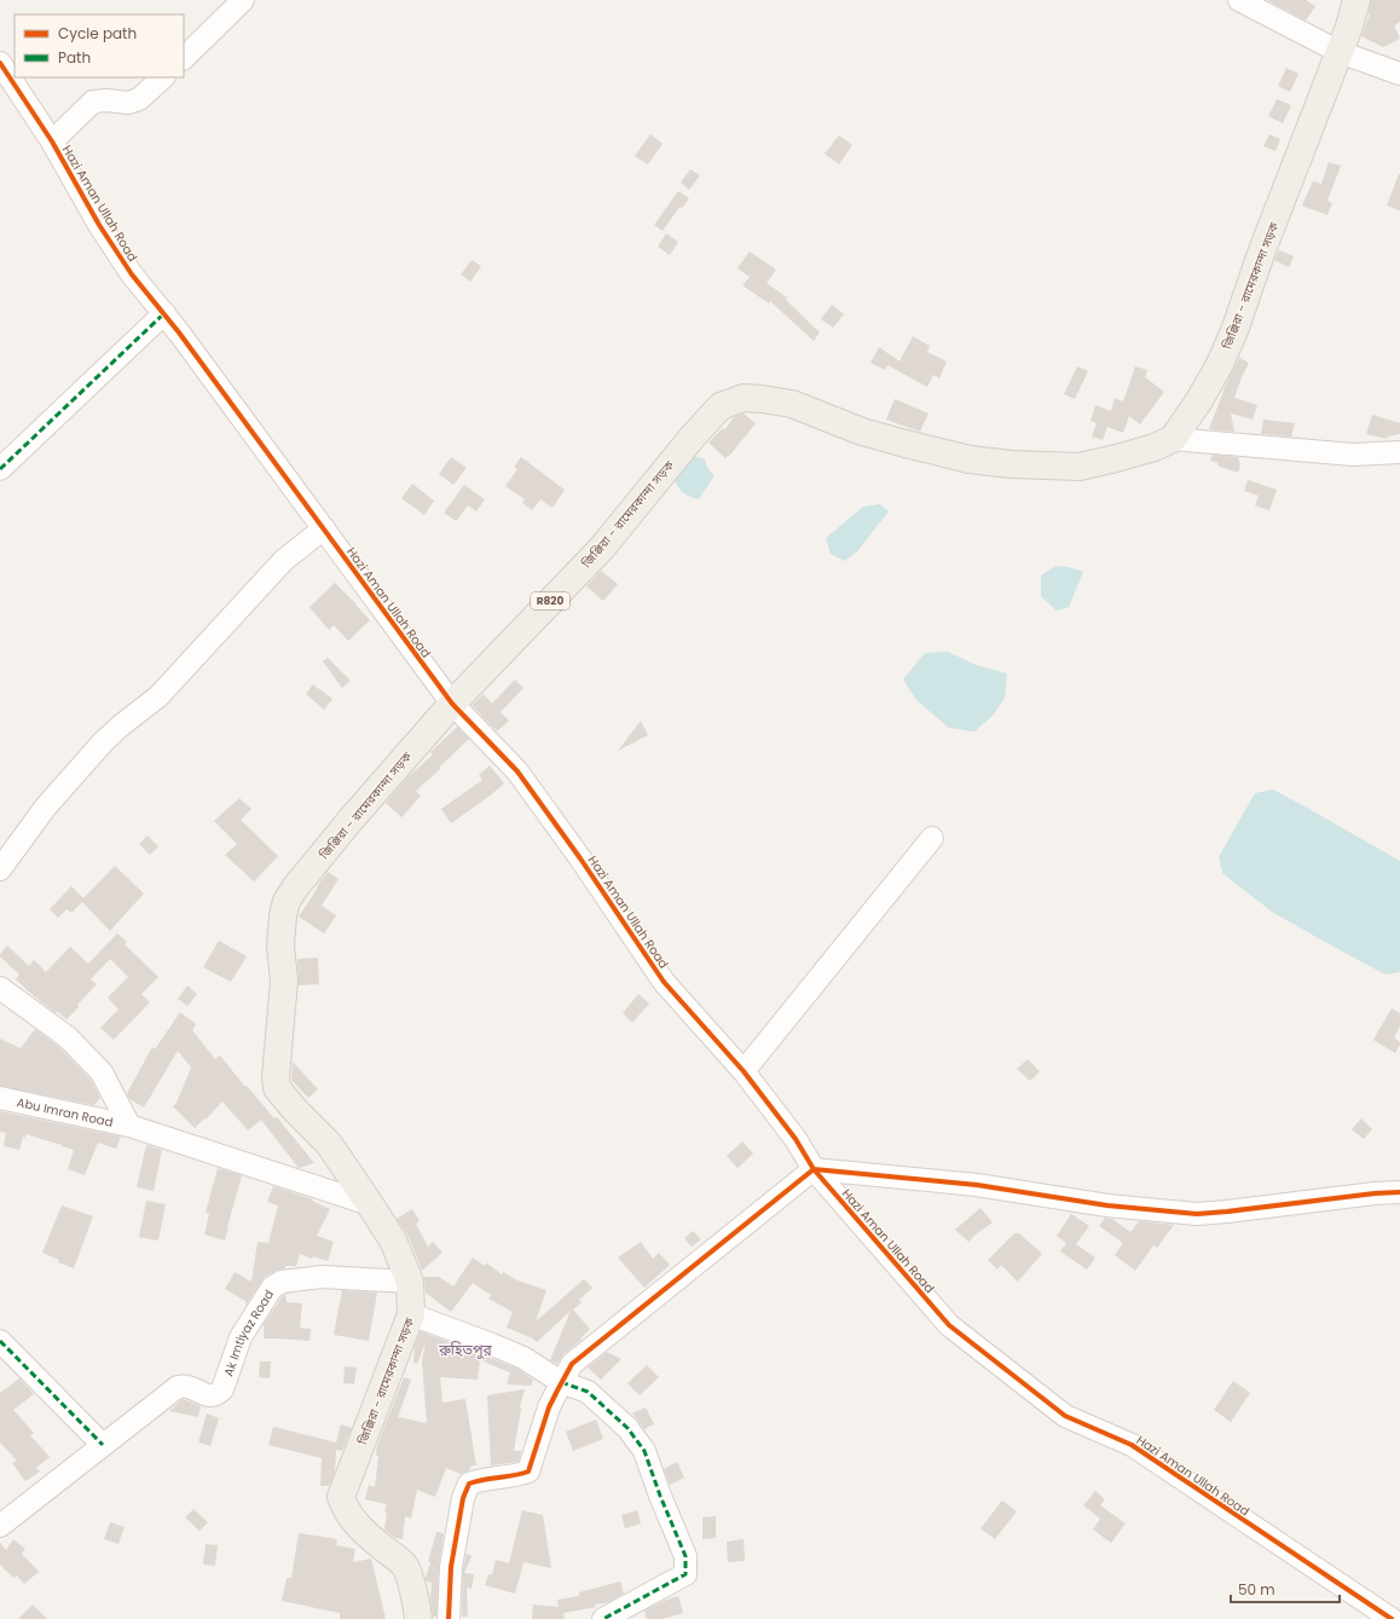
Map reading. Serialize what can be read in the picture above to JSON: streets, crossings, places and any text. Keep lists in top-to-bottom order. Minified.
{"streets":{"main road":["জিঞ্জিরা - রামেরকান্দা সড়ক","R820"],"street":["Hazi Aman Ullah Road","Abu Imran Road","Ak Imtiyaz Road"]},"crossings":[["Hazi Aman Ullah Road","জিঞ্জিরা - রামেরকান্দা সড়ক"],["জিঞ্জিরা - রামেরকান্দা সড়ক","Abu Imran Road"],["জিঞ্জিরা - রামেরকান্দা সড়ক","Ak Imtiyaz Road"]],"districts":["রুহিতপুর"],"legend":["Cycle path","Path"],"scale_bar":"50 m"}
